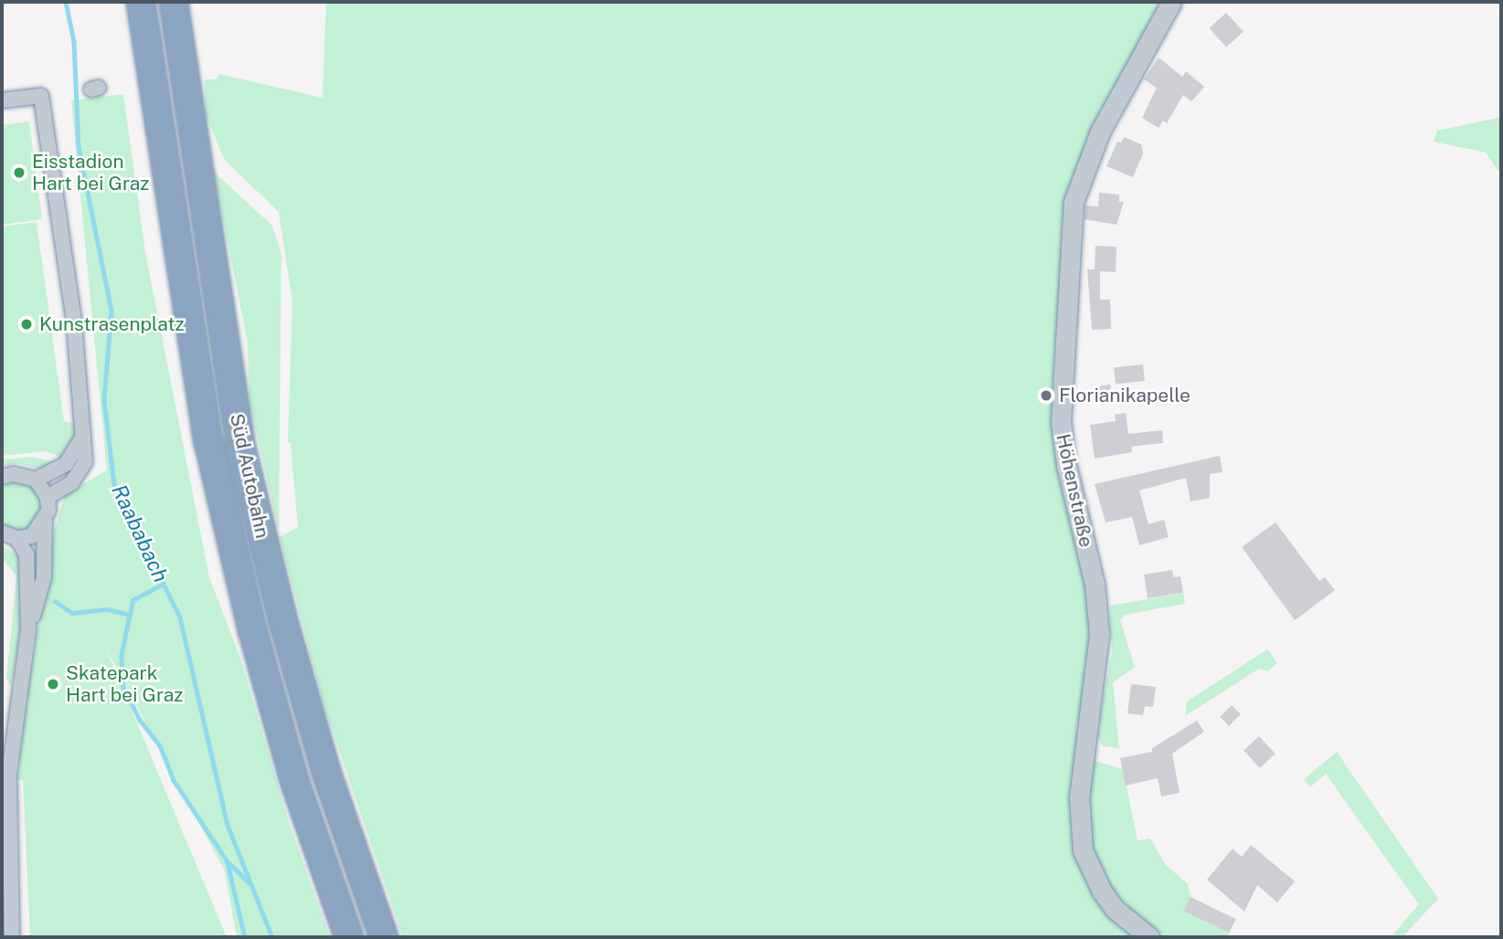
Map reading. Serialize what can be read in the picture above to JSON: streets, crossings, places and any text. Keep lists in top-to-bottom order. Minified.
{"streets":{"highway":["Süd Autobahn"],"street":["Höhenstraße"]},"water":["Raababach"],"places":["Eisstadion Hart bei Graz","Kunstrasenplatz","Florianikapelle","Skatepark Hart bei Graz"]}
